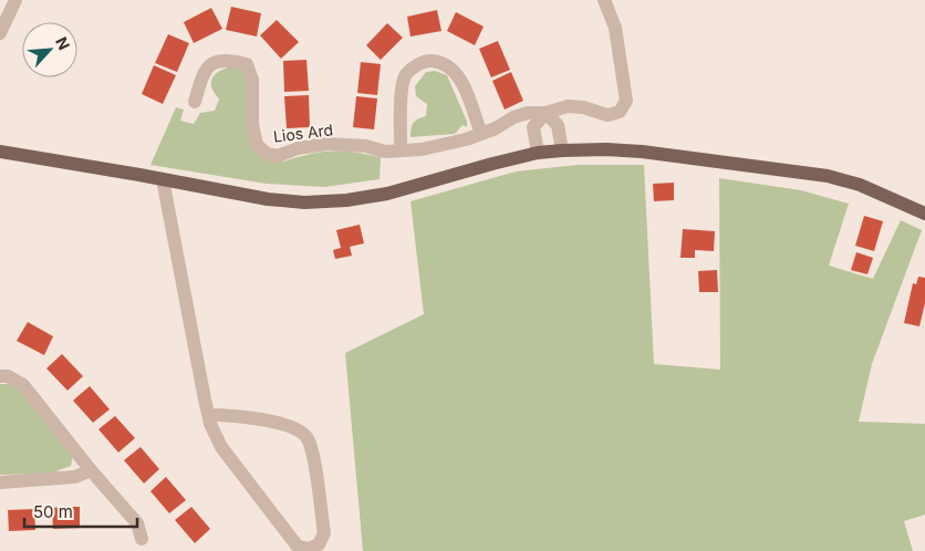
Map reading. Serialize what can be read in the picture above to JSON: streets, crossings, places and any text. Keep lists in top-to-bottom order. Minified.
{"streets":{"street":["Lios Ard"]},"scale_bar":"50 m","north":"top right"}
